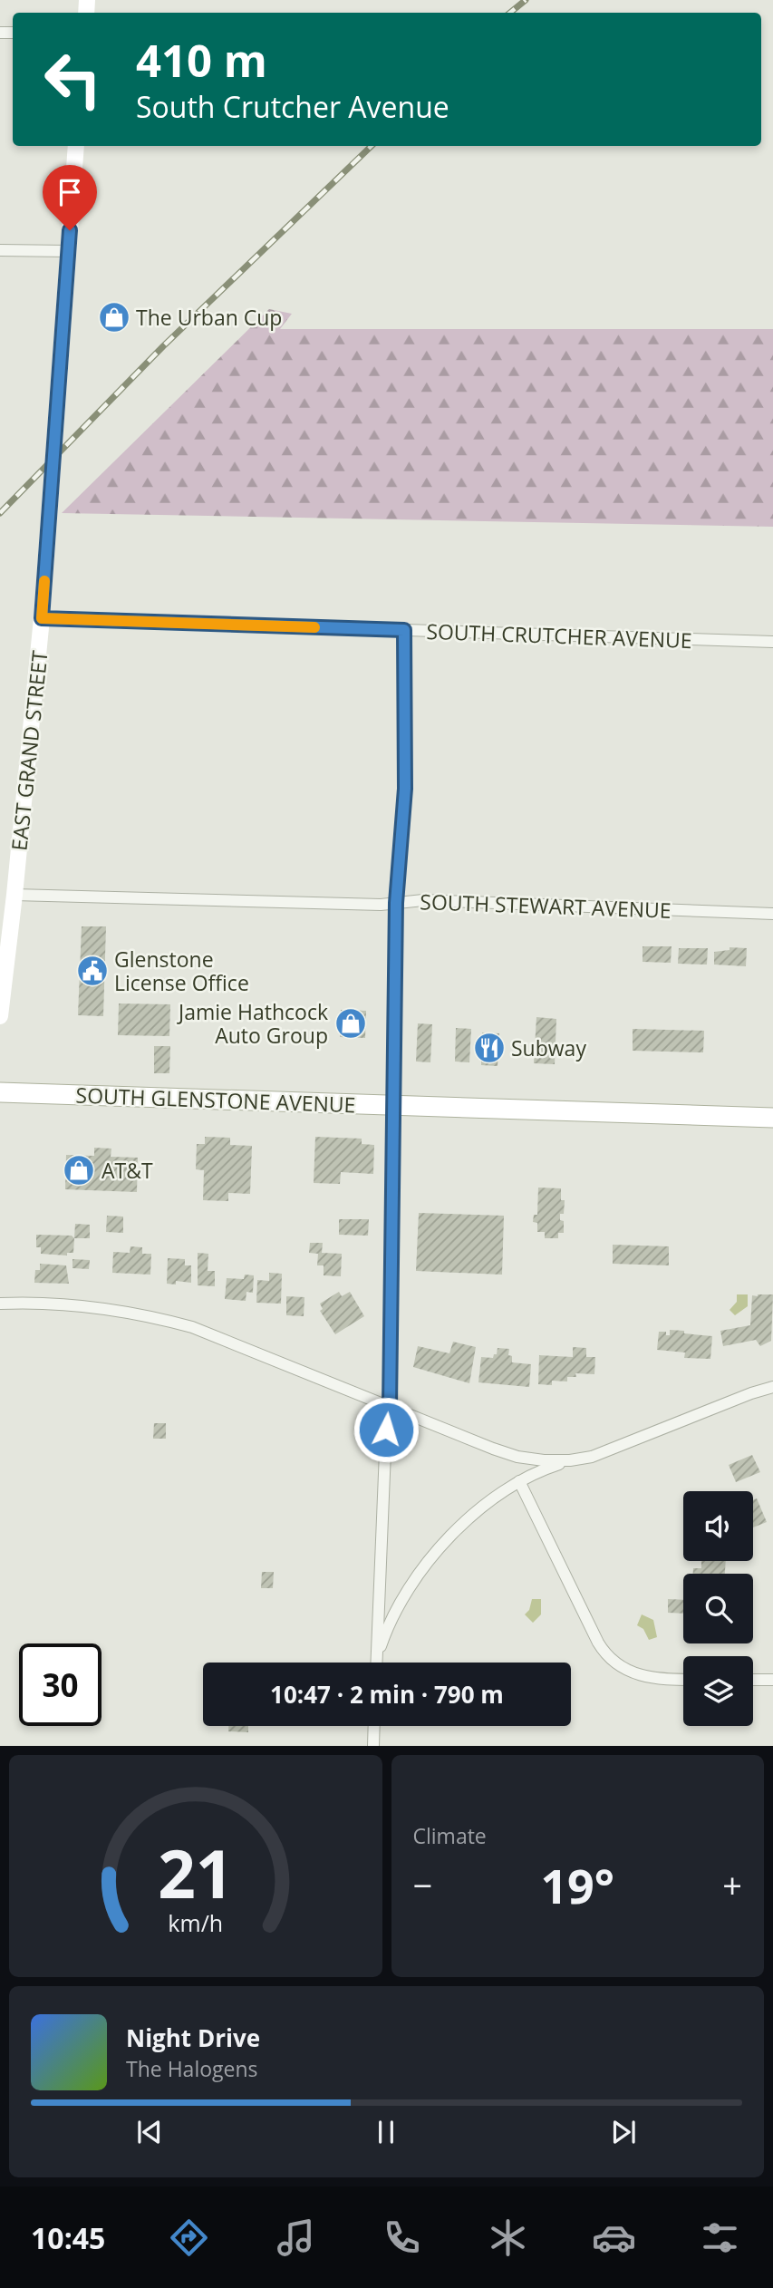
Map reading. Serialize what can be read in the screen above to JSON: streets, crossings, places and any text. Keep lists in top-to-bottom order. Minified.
{"streets":{"main road":["EAST GRAND STREET","SOUTH GLENSTONE AVENUE"],"street":["SOUTH CRUTCHER AVENUE","SOUTH STEWART AVENUE"]},"crossings":[["SOUTH CRUTCHER AVENUE","EAST GRAND STREET"],["EAST GRAND STREET","SOUTH STEWART AVENUE"]],"places":{"shop":["The Urban Cup","Jamie Hathcock Auto Group","AT&T"],"public building":["Glenstone License Office"],"restaurant":["Subway"]},"page":{"turn":["410 m","South Crutcher Avenue"],"limit":"30","trip":"10:47 · 2 min · 790 m","tile":"Climate","heat":["−","19°","+"],"song":["Night Drive","The Halogens"],"tabs":"10:45","gauge":["21","km/h"]}}
